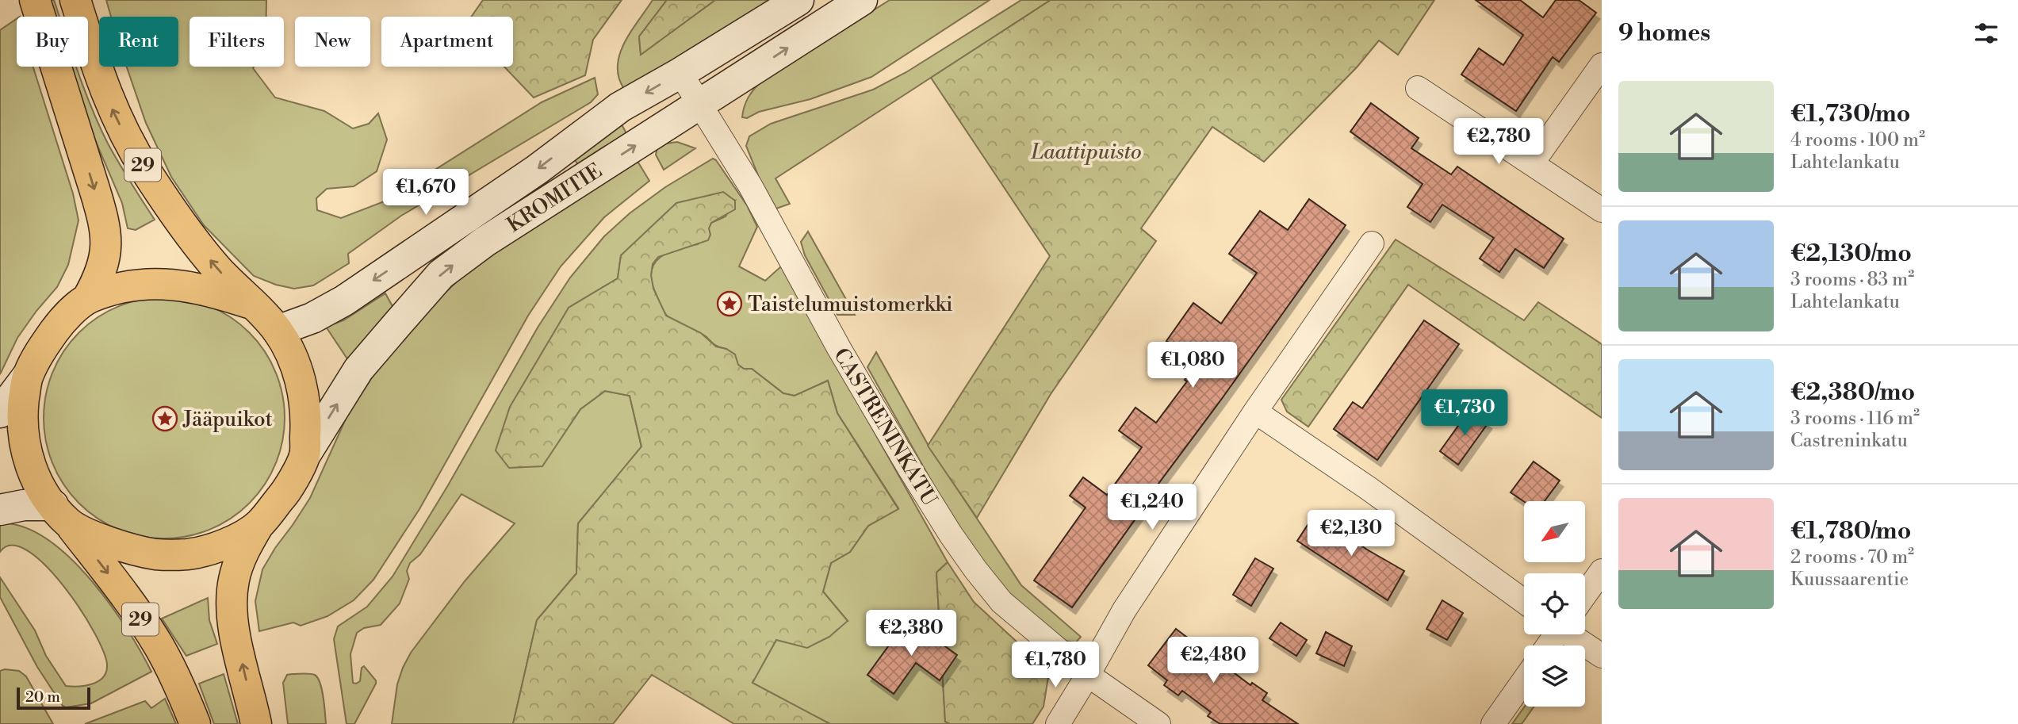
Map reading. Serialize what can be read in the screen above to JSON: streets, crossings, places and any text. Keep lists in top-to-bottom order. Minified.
{"streets":{"highway":["29"],"main road":["KROMITIE"],"street":["CASTRENINKATU"]},"crossings":[["29","KROMITIE"],["KROMITIE","CASTRENINKATU"]],"parks":["Laattipuisto"],"places":{"place":["Taistelumuistomerkki","Jääpuikot"]},"scale_bar":"20 m","north":"bottom left","page":{"heading":"9 homes","chip":["Buy","Rent","Filters","New","Apartment"],"list":[{"name":"€1,730/mo","note":"4 rooms · 100 m² · Lahtelankatu"},{"name":"€2,130/mo","note":"3 rooms · 83 m² · Lahtelankatu"},{"name":"€2,380/mo","note":"3 rooms · 116 m² · Castreninkatu"},{"name":"€1,780/mo","note":"2 rooms · 70 m² · Kuussaarentie"}],"price":["€2,780","€1,670","€1,080","€1,730","€1,240","€2,130","€2,380","€2,480","€1,780"],"scale":"20 m"}}
